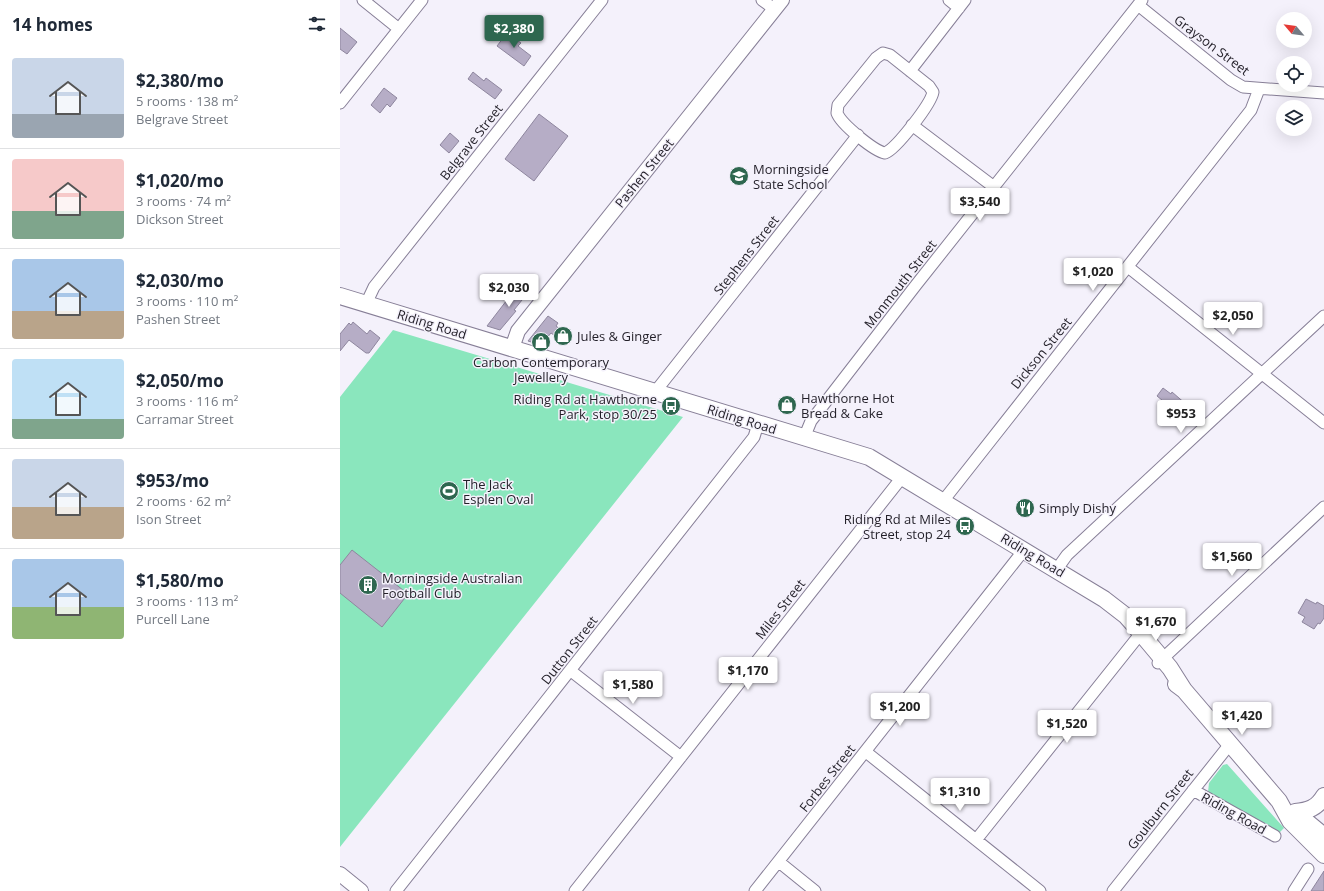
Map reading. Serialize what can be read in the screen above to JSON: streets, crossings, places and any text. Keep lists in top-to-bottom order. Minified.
{"streets":{"main road":["Riding Road"],"street":["Grayson Street","Belgrave Street","Pashen Street","Stephens Street","Monmouth Street","Dickson Street","Miles Street","Dutton Street","Forbes Street","Goulburn Street"]},"crossings":[["Grayson Street","Monmouth Street"],["Grayson Street","Dickson Street"],["Belgrave Street","Riding Road"],["Pashen Street","Riding Road"],["Stephens Street","Riding Road"],["Monmouth Street","Riding Road"],["Riding Road","Dickson Street"],["Riding Road","Miles Street"],["Riding Road","Dutton Street"],["Riding Road","Forbes Street"],["Riding Road","Goulburn Street"]],"places":{"school or university":["Morningside State School"],"shop":["Jules & Ginger","Carbon Contemporary Jewellery","Hawthorne Hot Bread & Cake"],"bus stop":["Riding Rd at Hawthorne Park, stop 30/25","Riding Rd at Miles Street, stop 24"],"sports":["The Jack Esplen Oval"],"restaurant":["Simply Dishy"],"building":["Morningside Australian Football Club"]},"north":"top left","page":{"heading":"14 homes","price":["$2,380","$3,540","$1,020","$2,030","$2,050","$953","$1,560","$1,670","$1,170","$1,580","$1,200","$1,420","$1,520","$1,310"],"list":[{"name":"$2,380/mo","note":"5 rooms · 138 m² · Belgrave Street"},{"name":"$1,020/mo","note":"3 rooms · 74 m² · Dickson Street"},{"name":"$2,030/mo","note":"3 rooms · 110 m² · Pashen Street"},{"name":"$2,050/mo","note":"3 rooms · 116 m² · Carramar Street"},{"name":"$953/mo","note":"2 rooms · 62 m² · Ison Street"},{"name":"$1,580/mo","note":"3 rooms · 113 m² · Purcell Lane"}]}}
